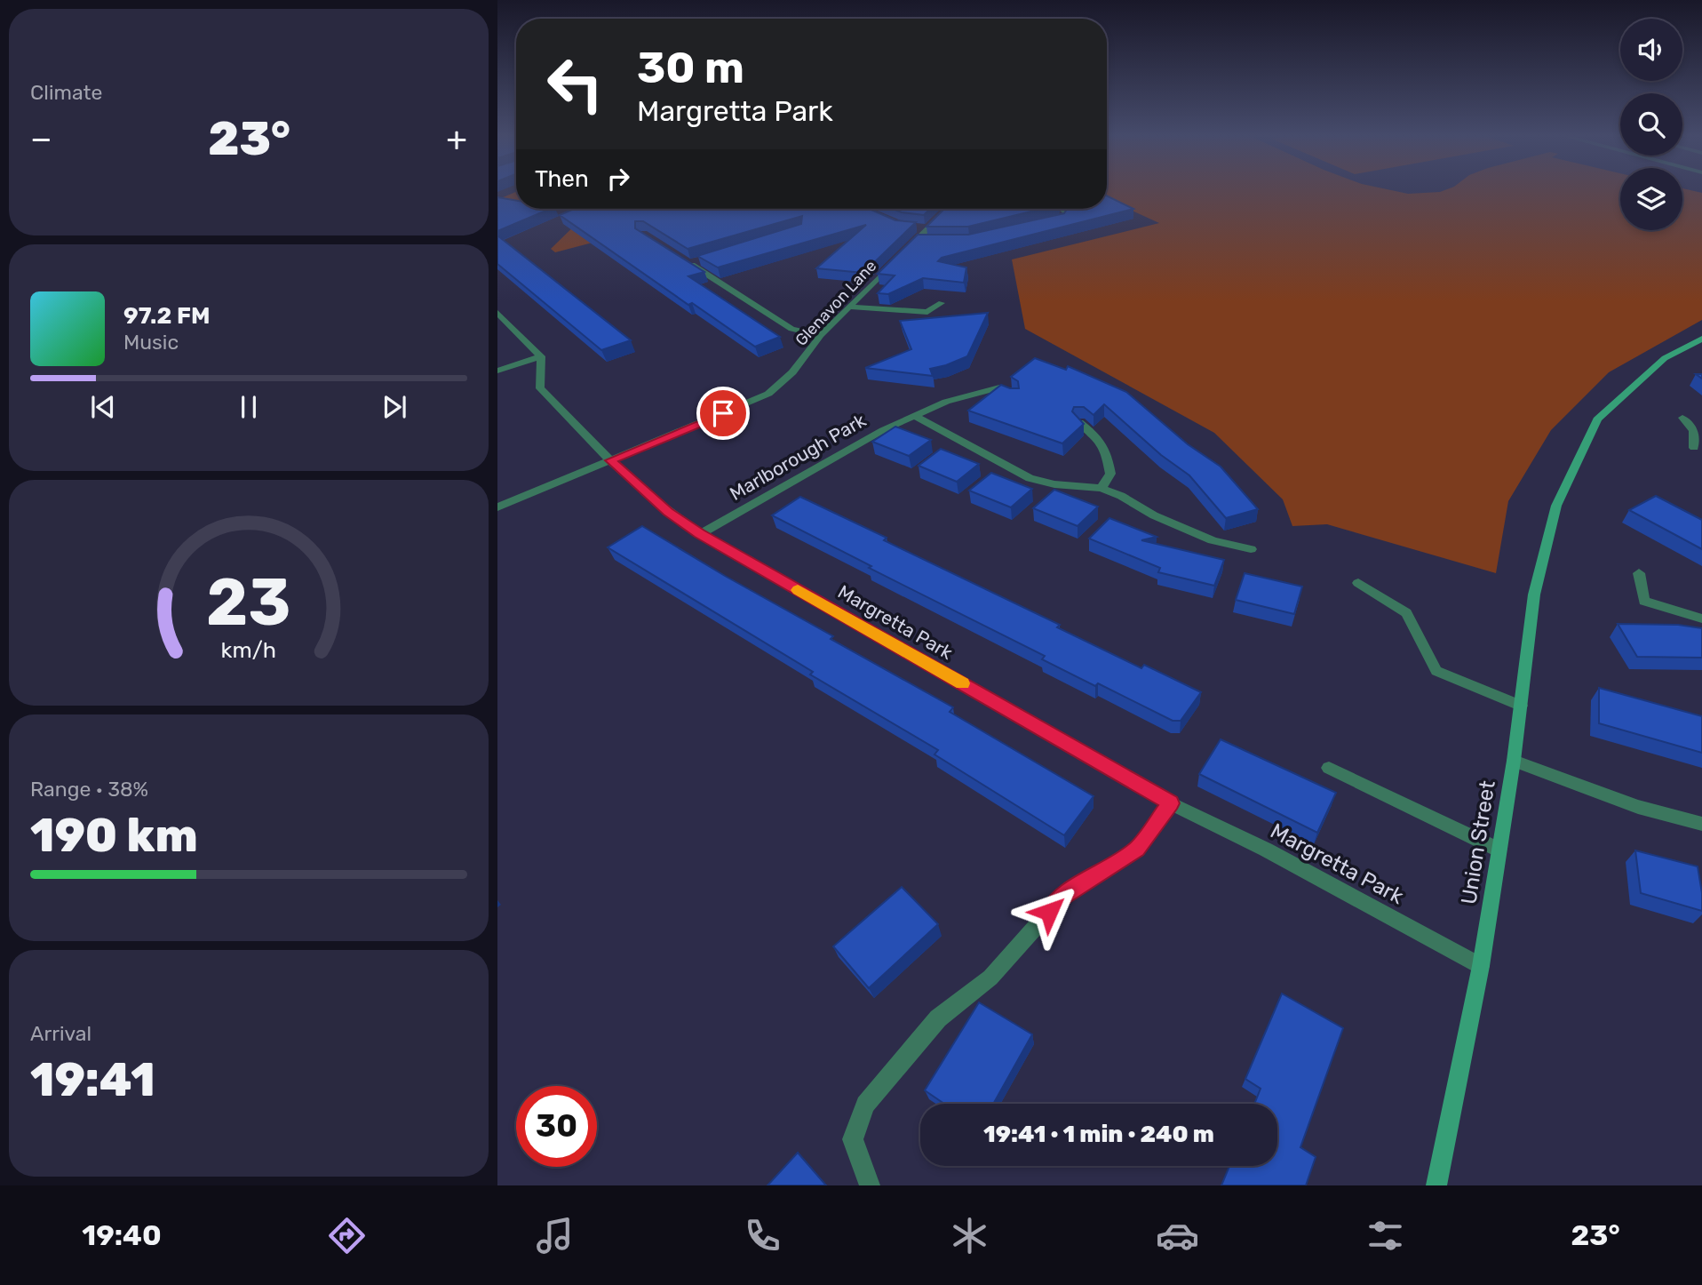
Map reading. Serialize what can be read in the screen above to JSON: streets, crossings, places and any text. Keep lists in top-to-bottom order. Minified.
{"streets":{"street":["Glenavon Lane","Marlborough Park","Margretta Park","Union Street"]},"crossings":[["Glenavon Lane","Margretta Park"],["Marlborough Park","Margretta Park"],["Margretta Park","Union Street"]],"page":{"tile":["Climate",["Range · 38%","190 km"],["Arrival","19:41"]],"turn":["30 m","Margretta Park"],"heat":["−","23°","+"],"then":"Then","song":["97.2 FM","Music"],"limit":"30","trip":"19:41 · 1 min · 240 m","tabs":["19:40","23°"],"gauge":["23","km/h"]}}
